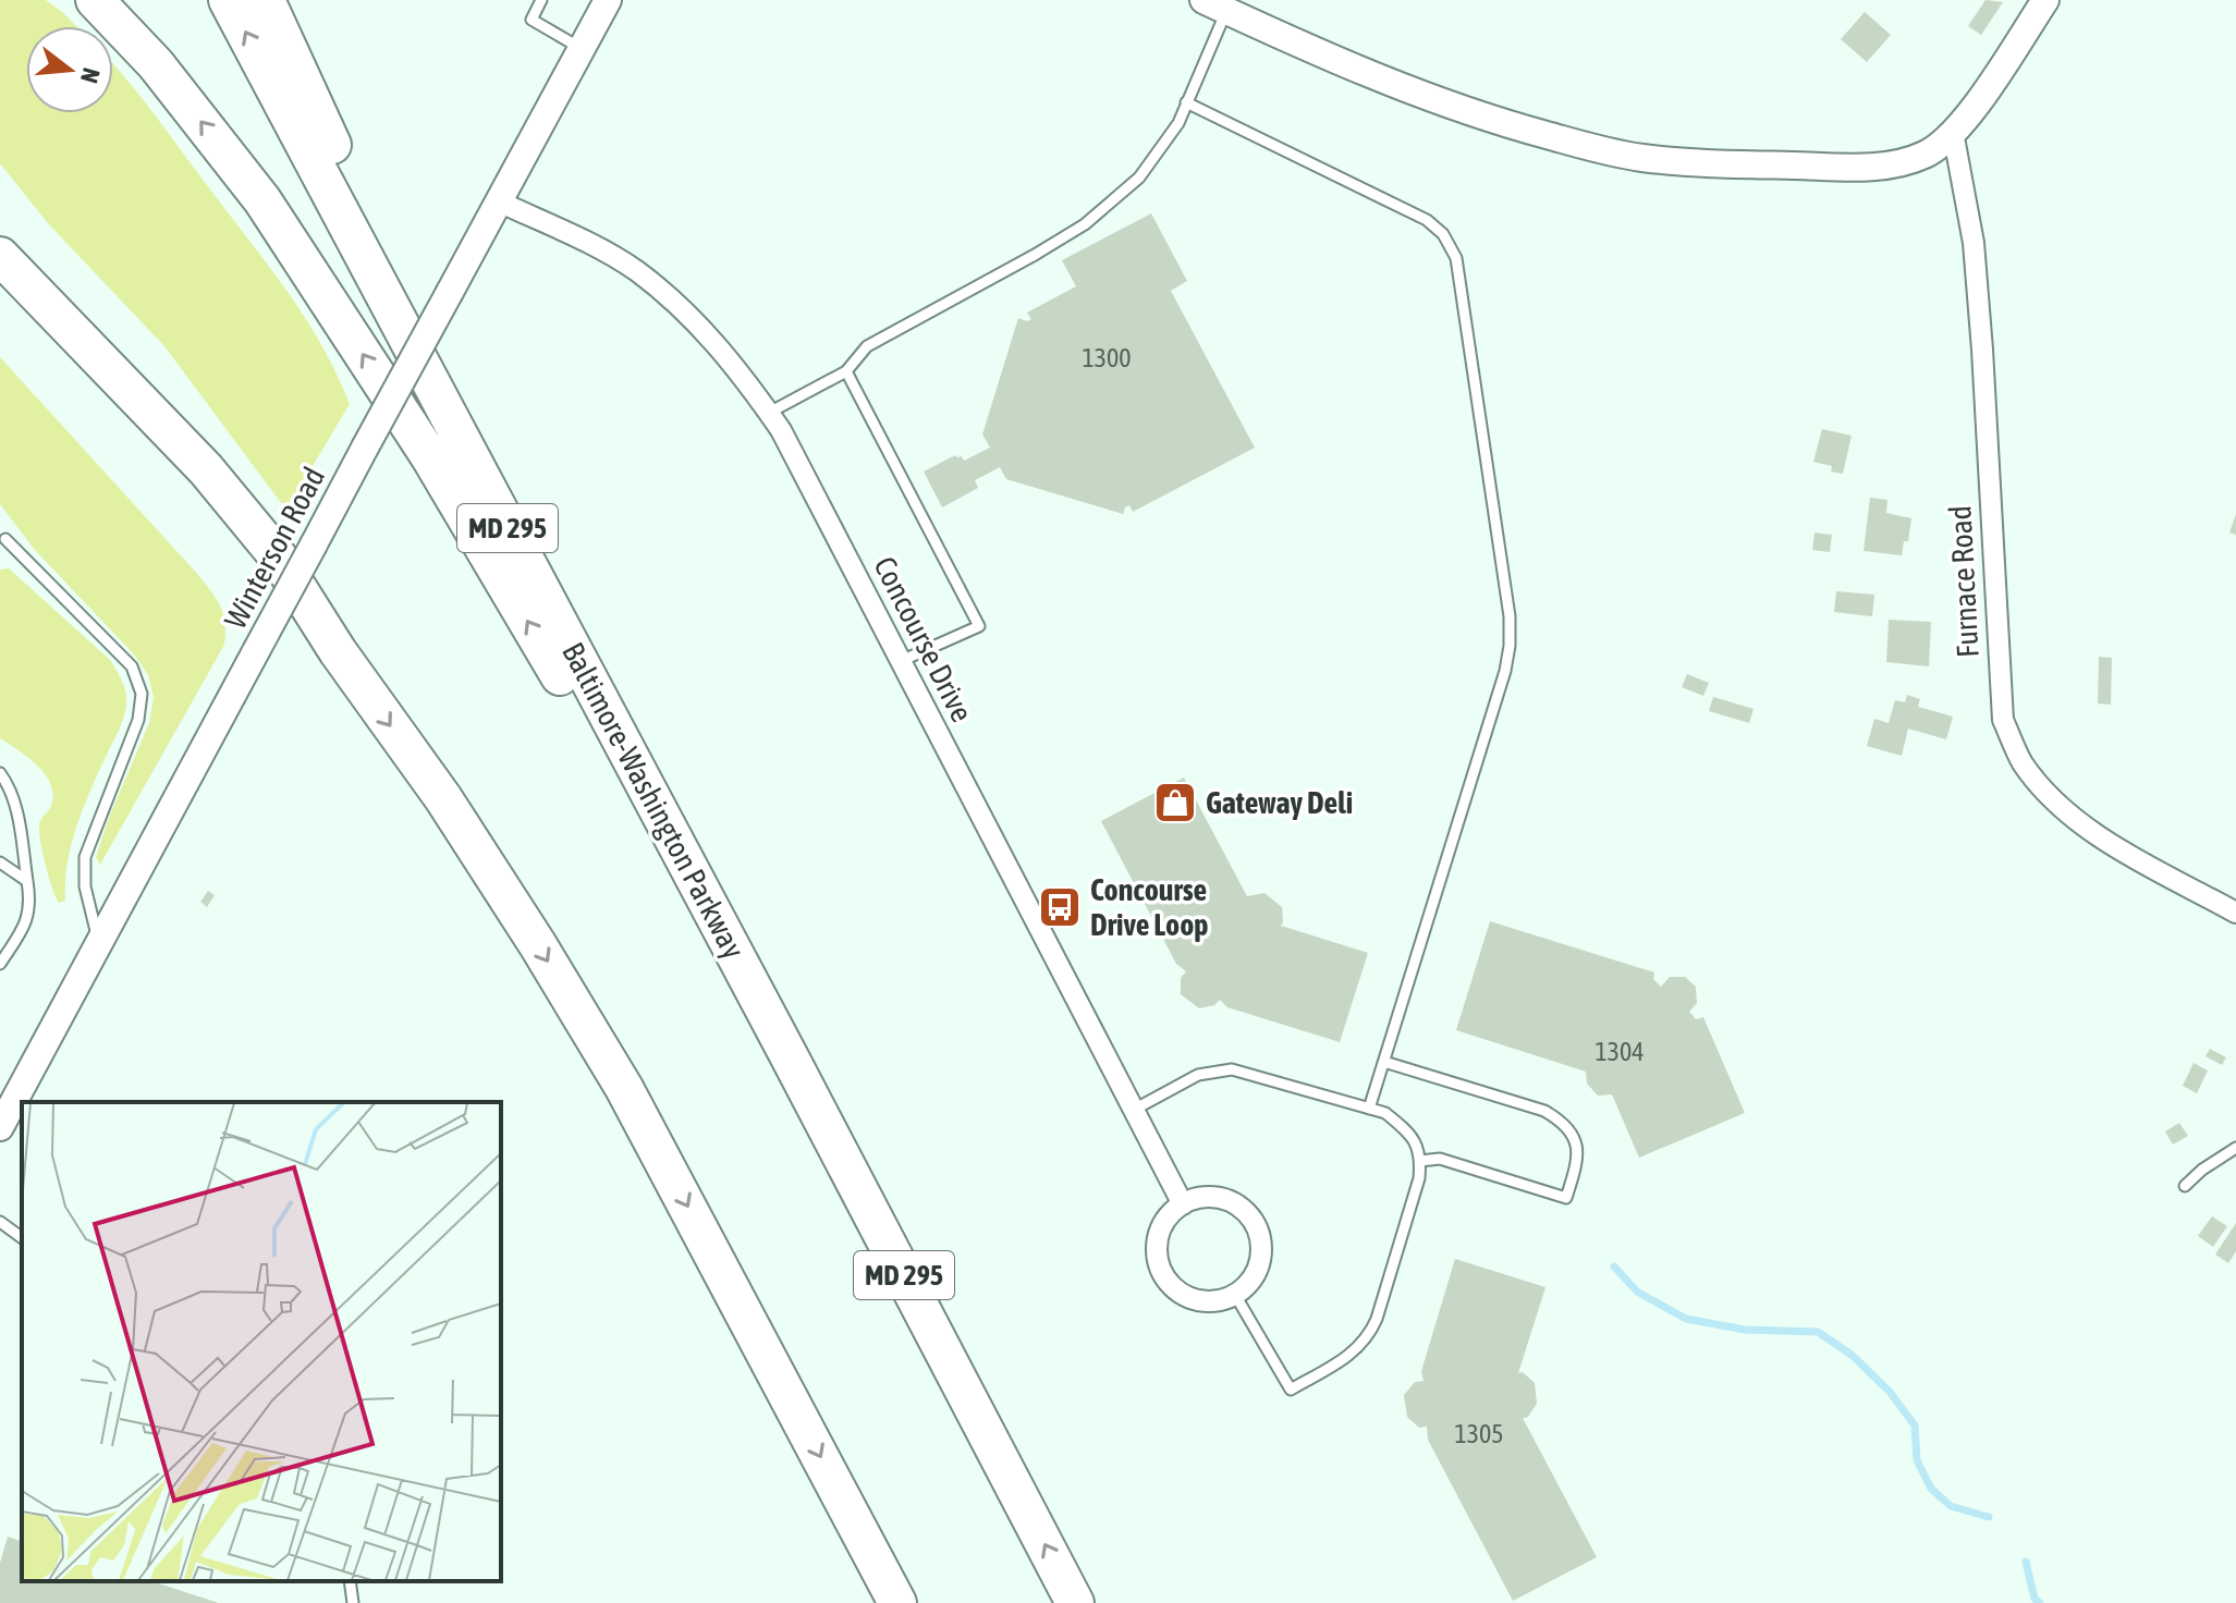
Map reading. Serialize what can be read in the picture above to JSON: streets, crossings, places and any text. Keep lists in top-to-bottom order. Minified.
{"streets":{"highway":["MD 295","Baltimore-Washington Parkway"],"street":["Winterson Road","Furnace Road","Concourse Drive"]},"crossings":[["Winterson Road","Concourse Drive"]],"places":{"shop":["Gateway Deli"],"bus stop":["Concourse Drive Loop"]},"house_numbers":["1300","1304","1305"],"north":"right"}
